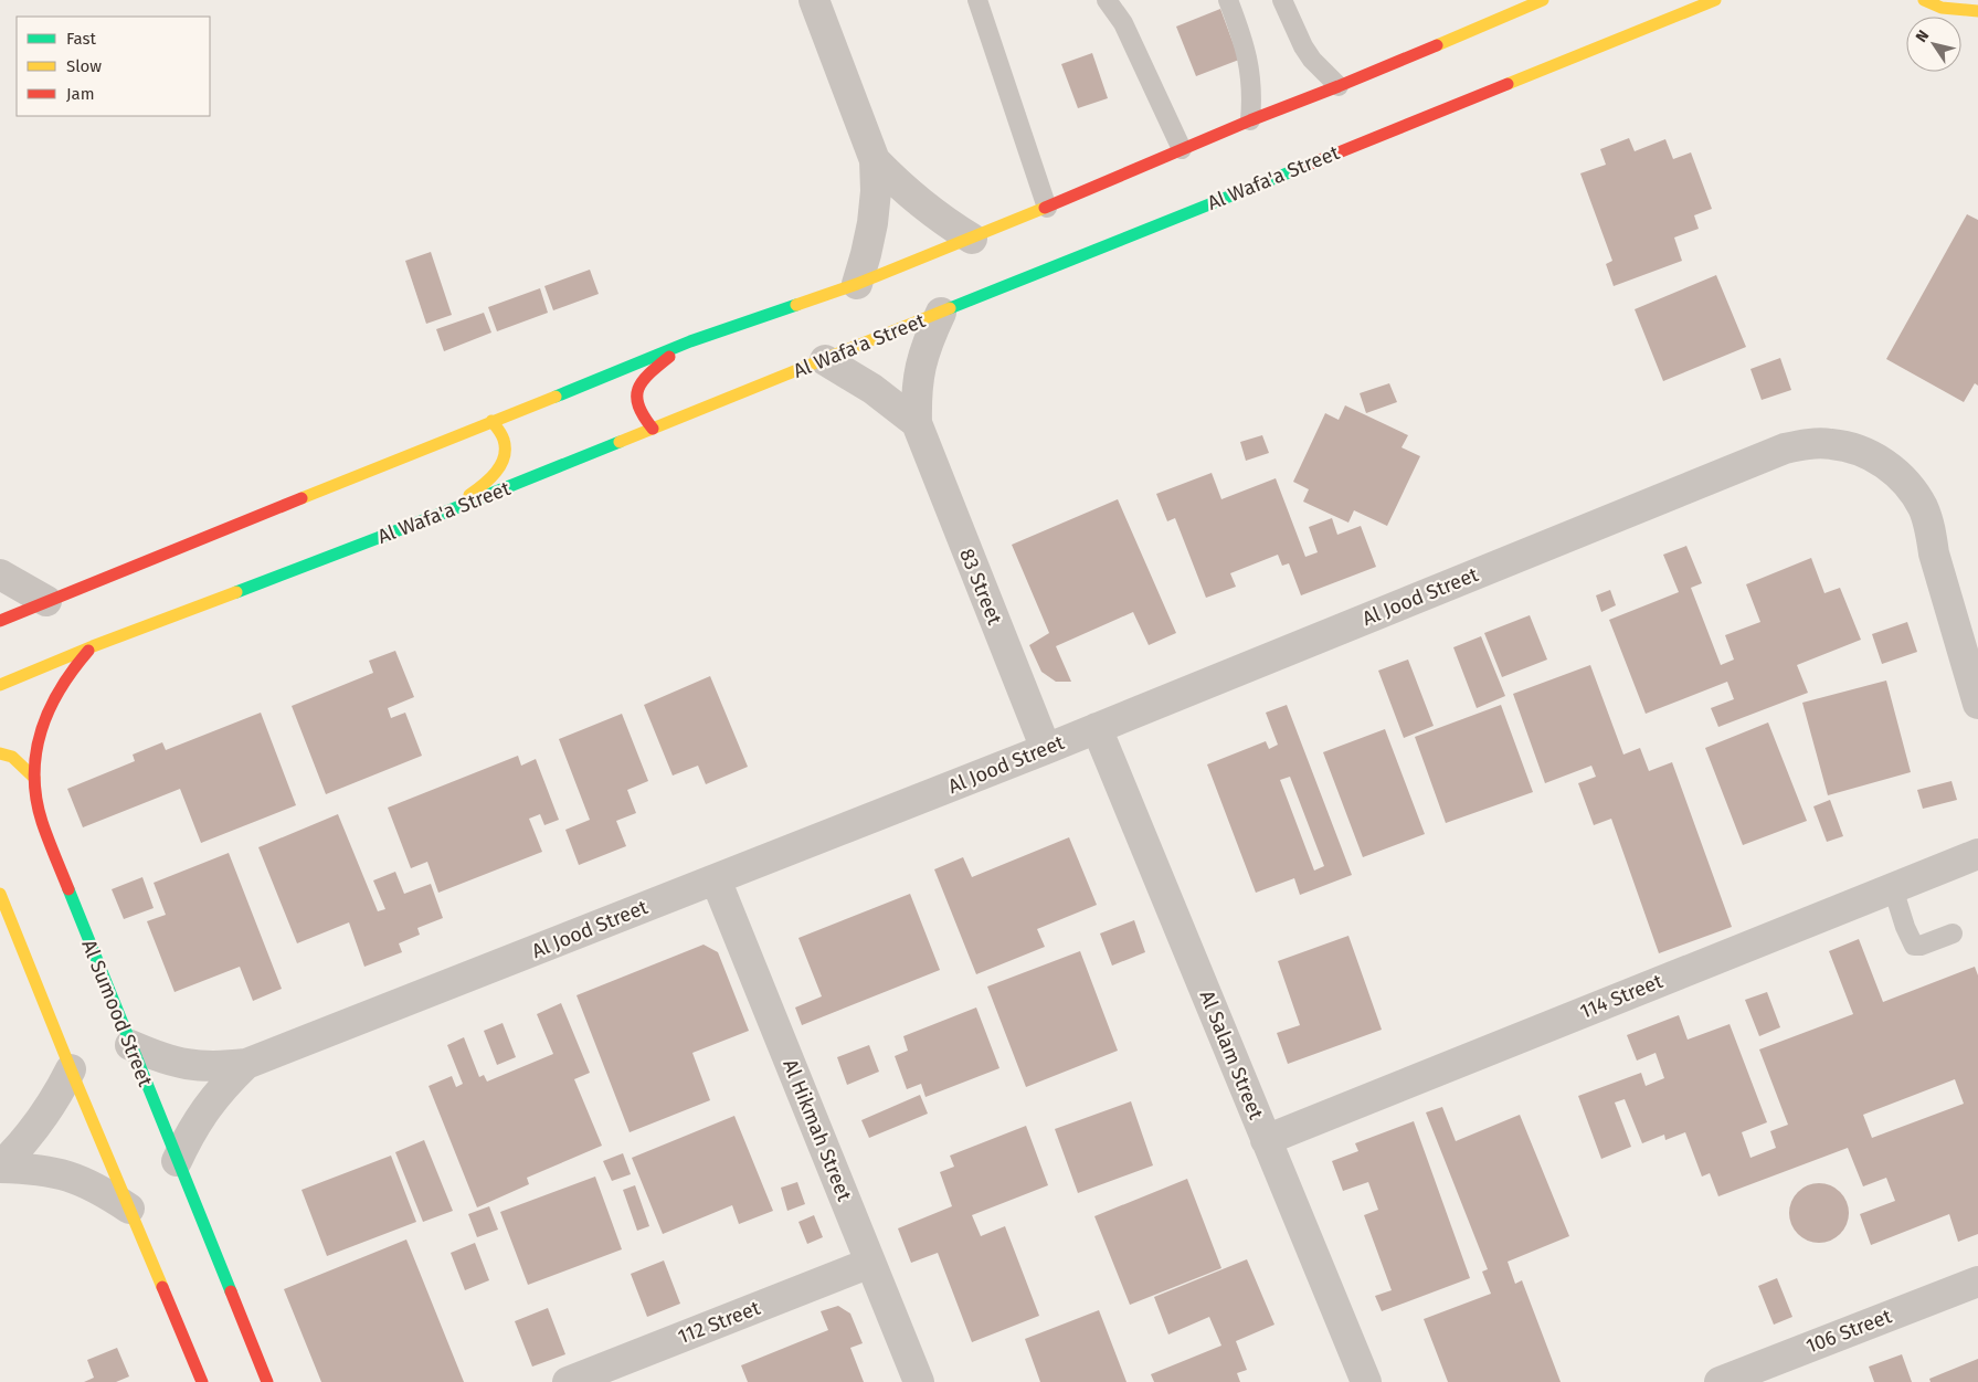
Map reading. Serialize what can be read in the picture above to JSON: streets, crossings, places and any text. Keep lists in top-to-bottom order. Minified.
{"streets":{"street":["Al Wafa'a Street","83 Street","Al Jood Street","114 Street","Al Sumood Street","Al Salam Street","Al Hikmah Street","112 Street","106 Street"]},"crossings":[["Al Wafa'a Street","83 Street"],["Al Wafa'a Street","Al Sumood Street"],["83 Street","Al Jood Street"],["Al Jood Street","Al Sumood Street"],["Al Jood Street","Al Salam Street"],["Al Jood Street","Al Hikmah Street"],["114 Street","Al Salam Street"],["Al Hikmah Street","112 Street"]],"legend":["Fast","Slow","Jam"],"north":"top left"}
